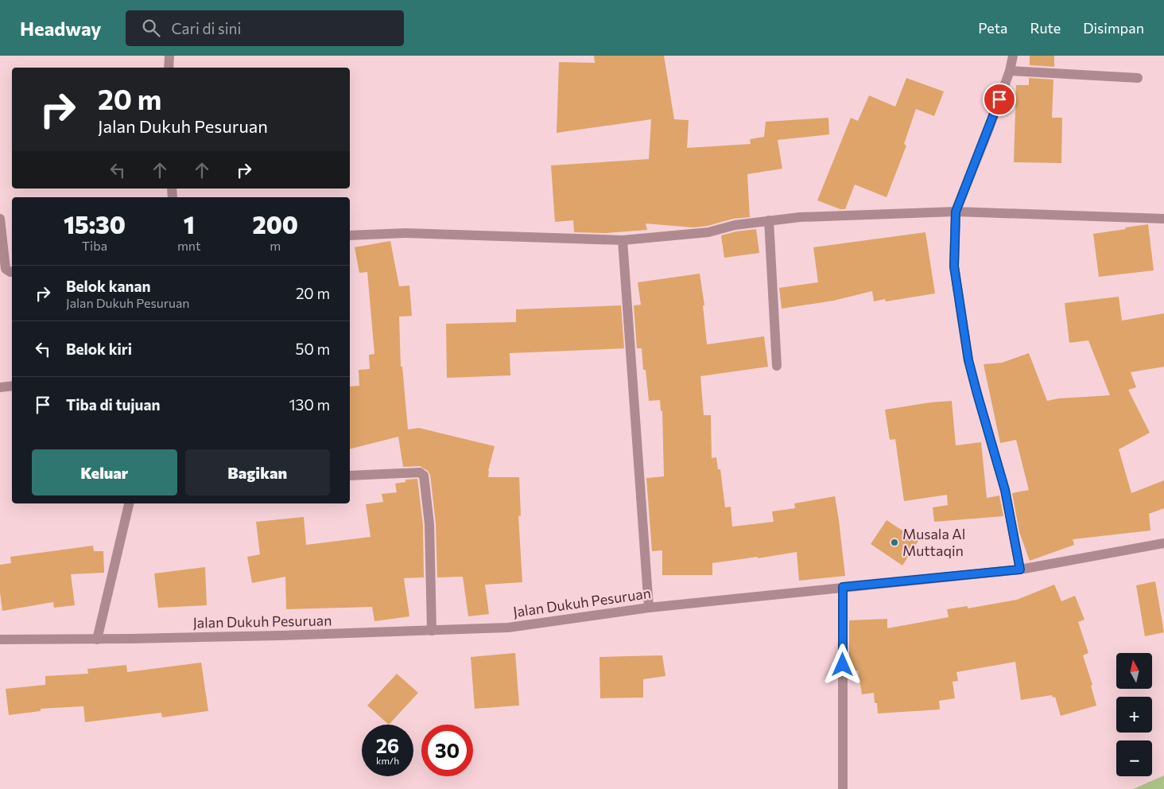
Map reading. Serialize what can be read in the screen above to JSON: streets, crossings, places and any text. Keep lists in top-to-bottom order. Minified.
{"streets":{"street":["Jalan Dukuh Pesuruan"]},"places":["Musala Al Muttaqin"],"north":"top","page":{"header":"Headway","search":"Cari di sini","nav":["Peta","Rute","Disimpan"],"turn":["20 m","Jalan Dukuh Pesuruan"],"eta":["15:30","Tiba","1","mnt","200","m"],"list":[{"name":"Belok kanan","note":"Jalan Dukuh Pesuruan","value":"20 m"},{"name":"Belok kiri","value":"50 m"},{"name":"Tiba di tujuan","value":"130 m"}],"buttons":["Keluar","Bagikan"],"map_buttons":["+","−"],"speed":"26 km/h","limit":"30"}}
